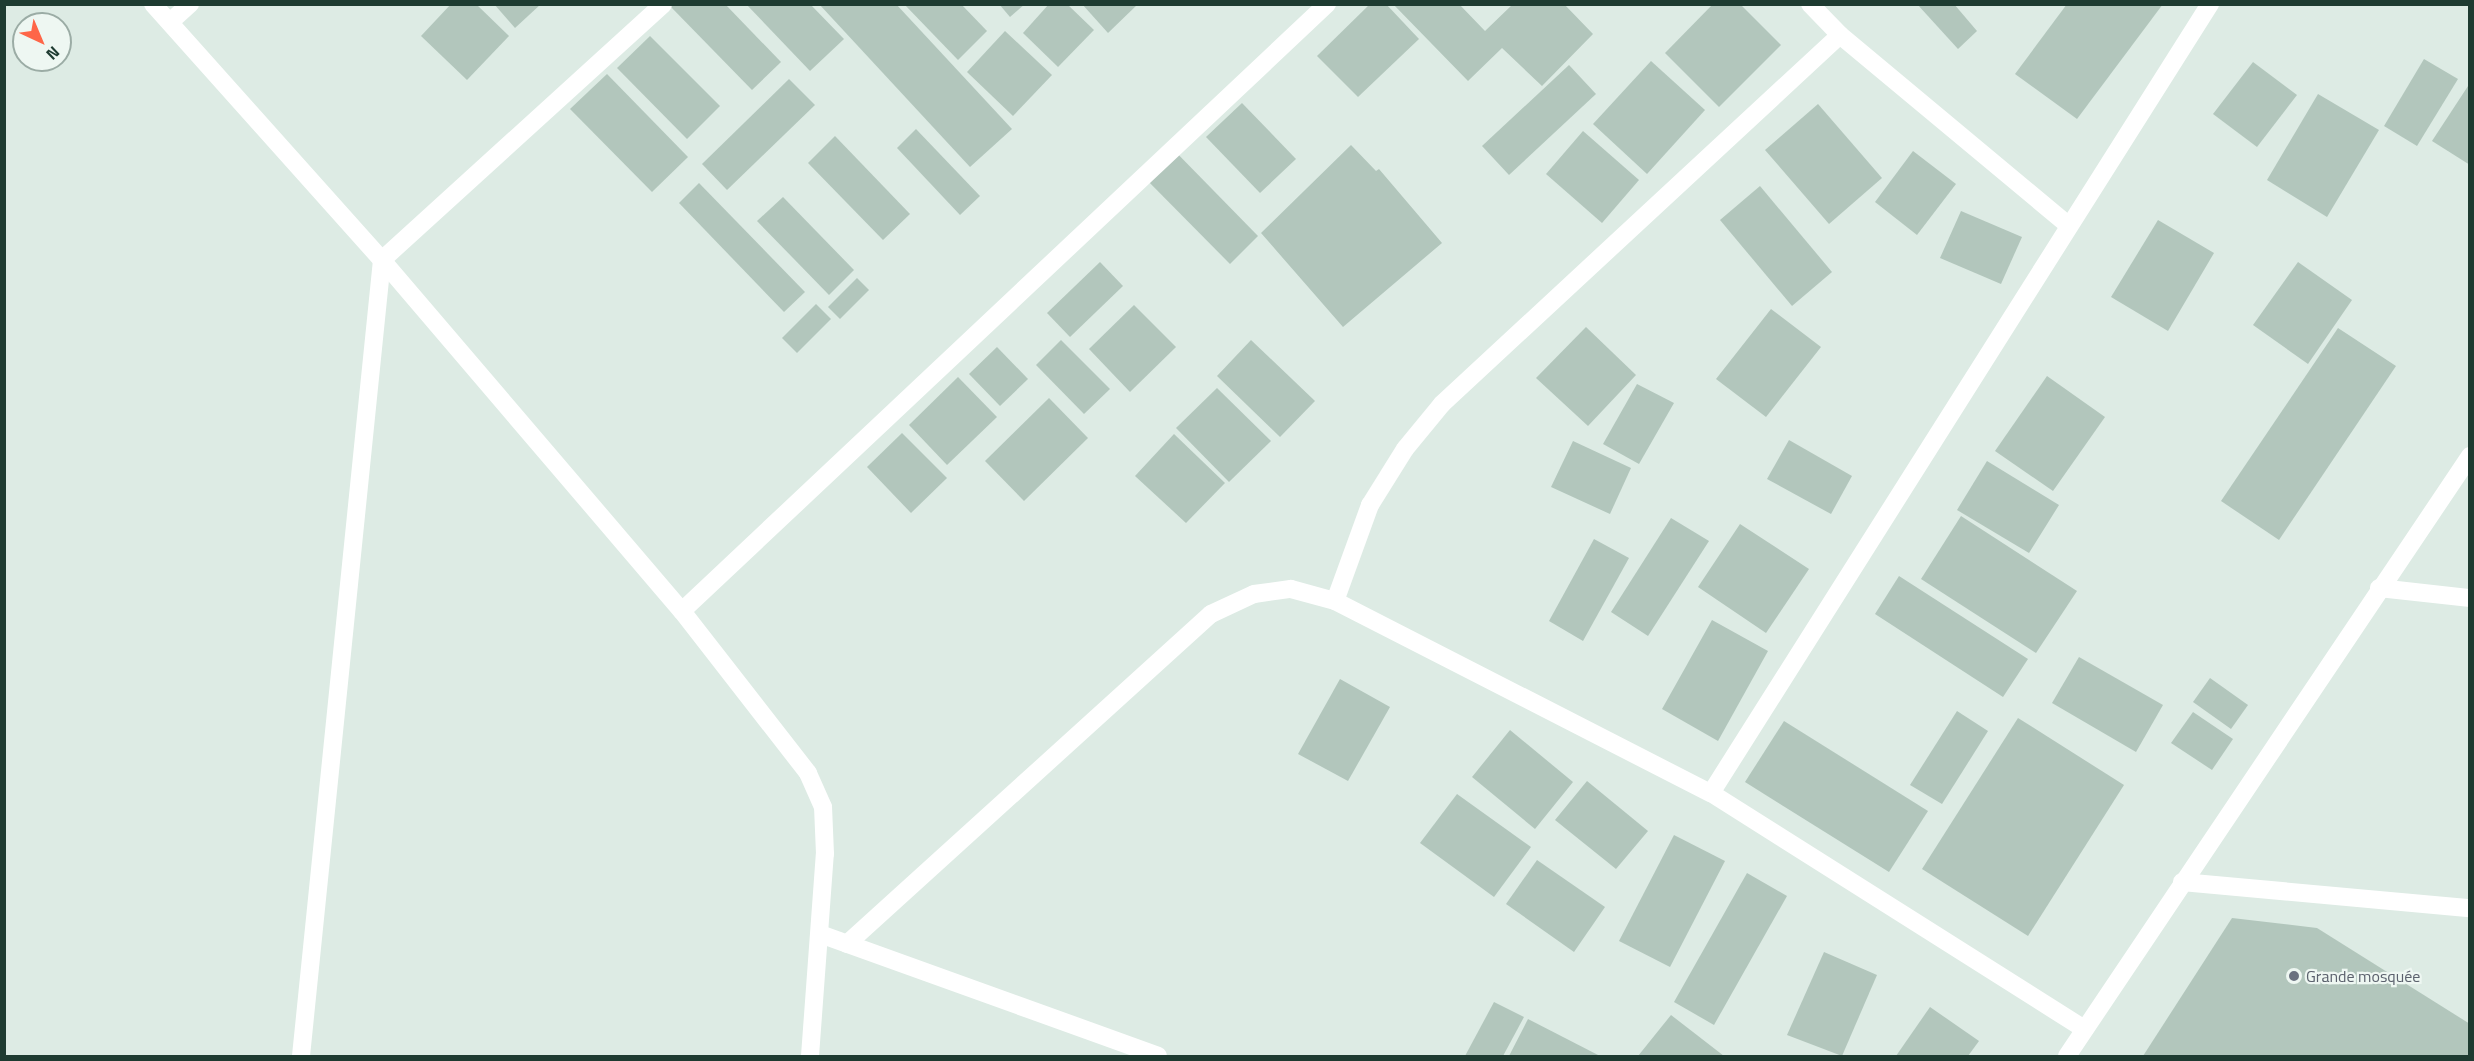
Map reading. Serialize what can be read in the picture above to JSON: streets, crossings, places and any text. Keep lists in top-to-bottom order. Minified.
{"places":["Grande mosquée"],"north":"bottom right"}
